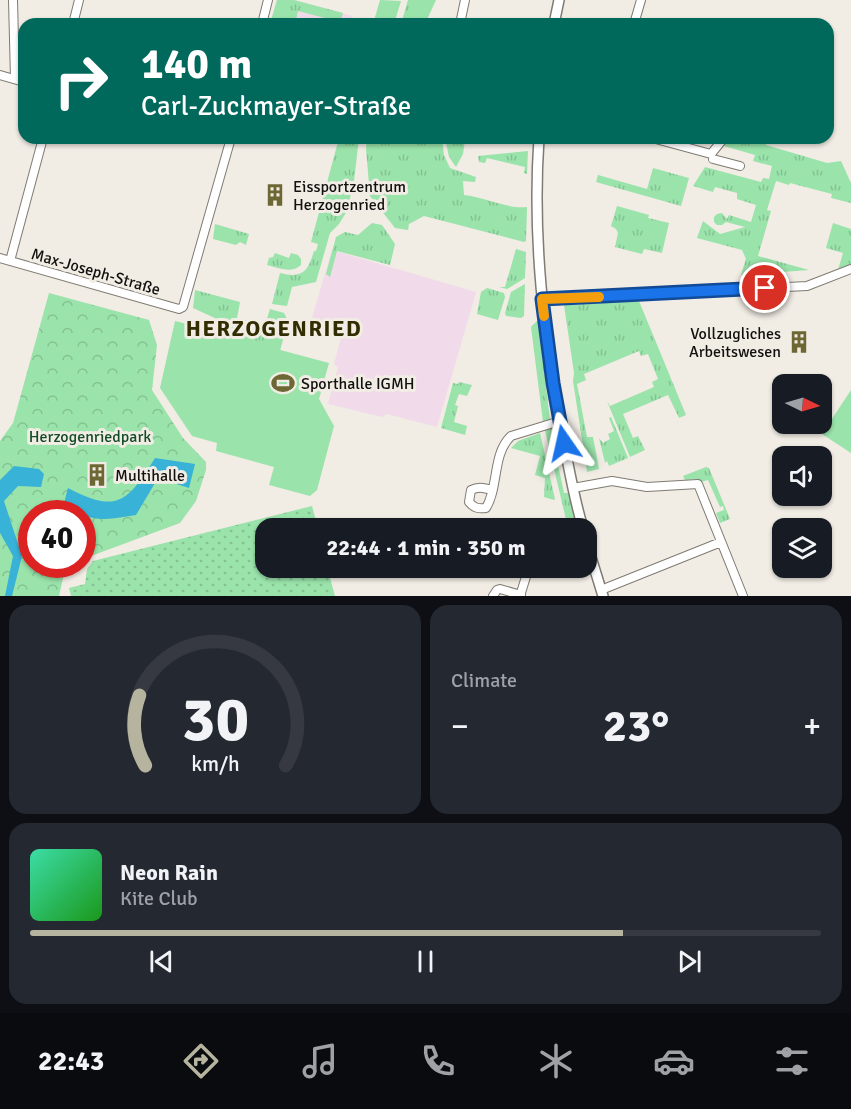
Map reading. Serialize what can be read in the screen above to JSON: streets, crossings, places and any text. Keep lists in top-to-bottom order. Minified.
{"streets":{"street":["Max-Joseph-Straße"]},"districts":["HERZOGENRIED"],"parks":["Herzogenriedpark"],"places":{"building":["Eissportzentrum Herzogenried","Vollzugliches Arbeitswesen","Multihalle"],"sports":["Sporthalle IGMH"]},"north":"right","page":{"turn":["140 m","Carl-Zuckmayer-Straße"],"limit":"40","trip":"22:44 · 1 min · 350 m","tile":"Climate","heat":["−","23°","+"],"song":["Neon Rain","Kite Club"],"tabs":"22:43","gauge":["30","km/h"]}}
